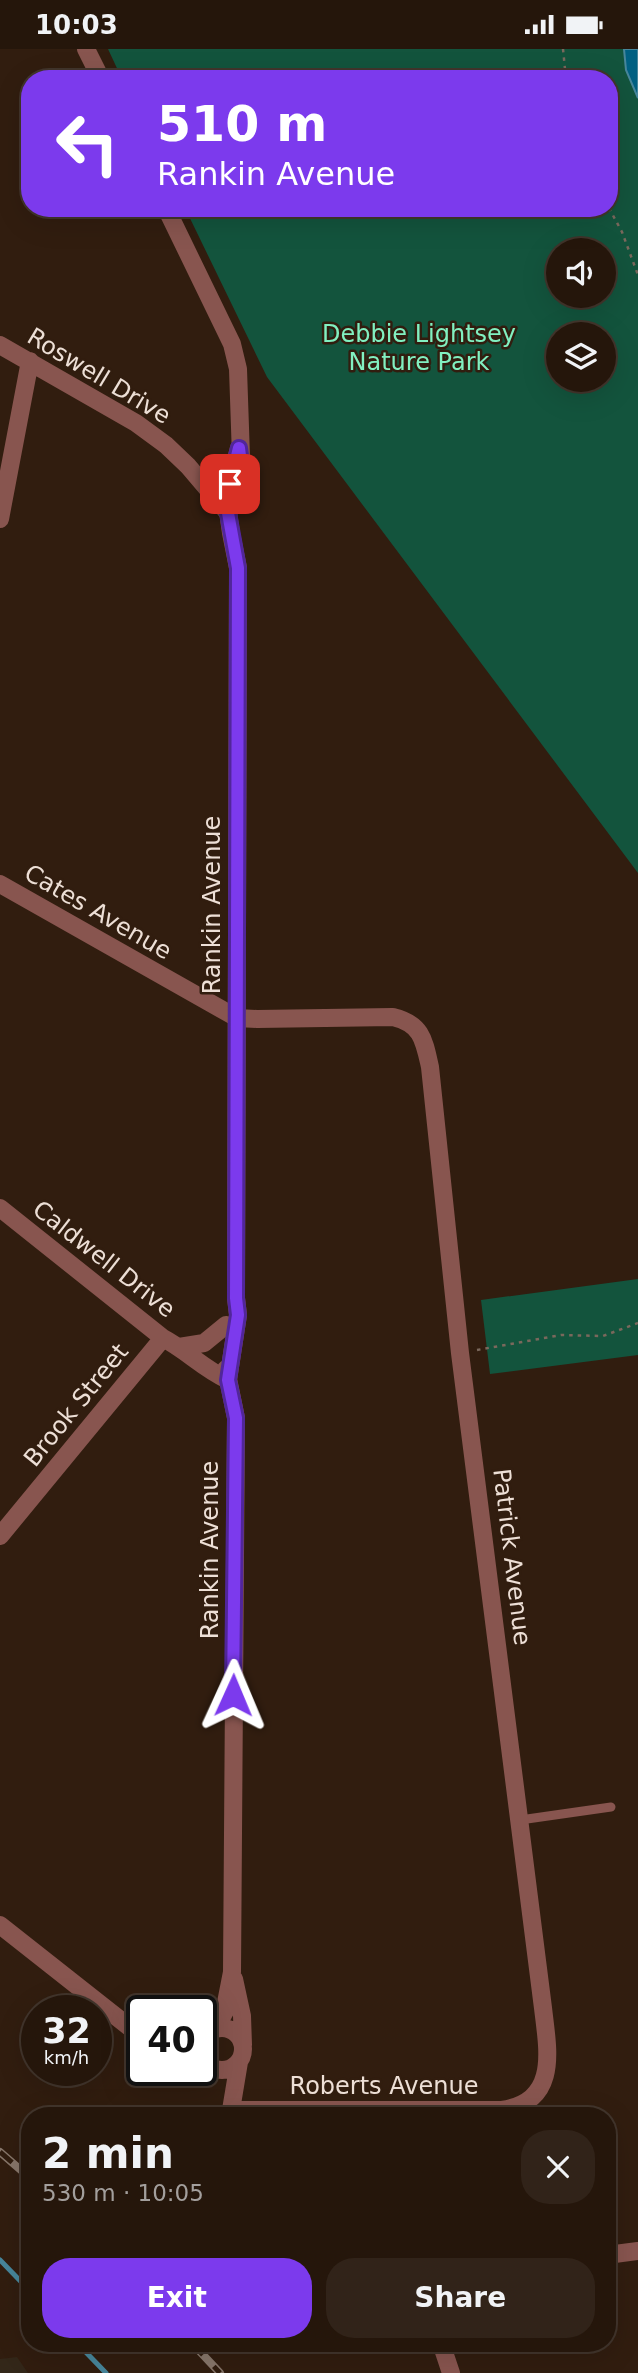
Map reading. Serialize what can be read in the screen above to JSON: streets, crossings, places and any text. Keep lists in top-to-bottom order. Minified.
{"streets":{"street":["Roswell Drive","Rankin Avenue","Cates Avenue","Caldwell Drive","Brook Street","Patrick Avenue","Roberts Avenue"]},"crossings":[["Roswell Drive","Rankin Avenue"],["Rankin Avenue","Cates Avenue"],["Rankin Avenue","Caldwell Drive"],["Cates Avenue","Patrick Avenue"],["Caldwell Drive","Brook Street"],["Patrick Avenue","Roberts Avenue"]],"parks":["Debbie Lightsey Nature Park"],"page":{"status":"10:03","turn":["510 m","Rankin Avenue"],"speed":"32 km/h","limit":"40","heading":["2 min","530 m · 10:05"],"buttons":["Exit","Share"]}}
